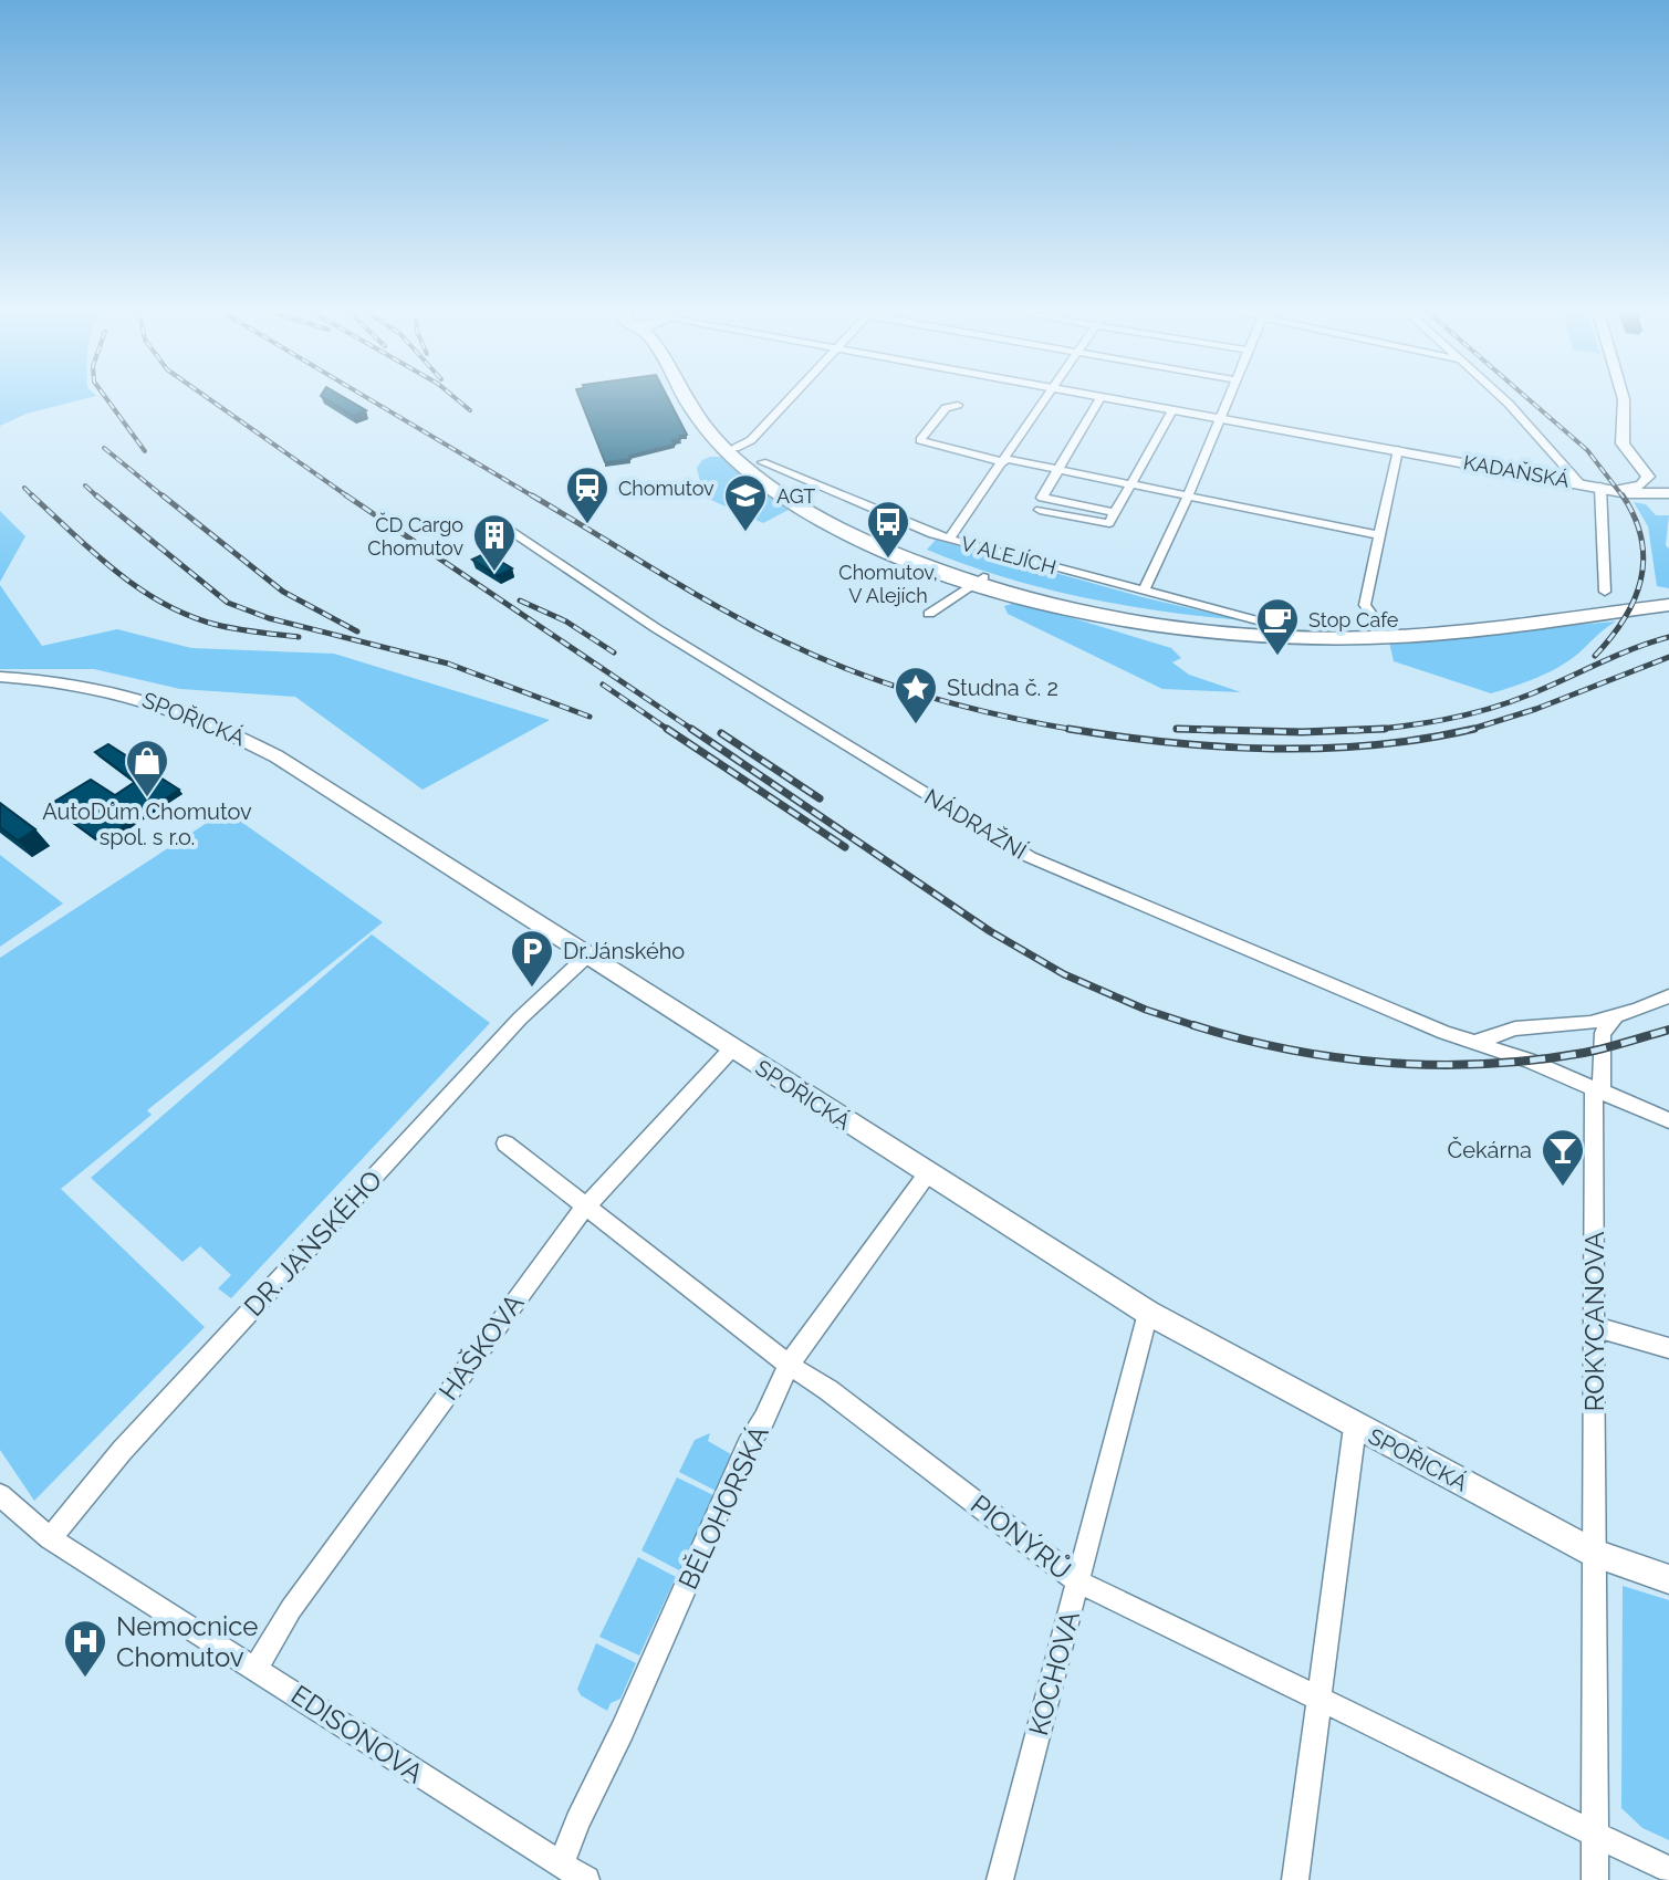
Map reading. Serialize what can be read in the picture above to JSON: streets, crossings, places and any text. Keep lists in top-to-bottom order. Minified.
{"streets":{"street":["KADAŇSKÁ","V ALEJÍCH","SPOŘICKÁ","NÁDRAŽNÍ","DR. JANSKÉHO","ROKYCANOVA","HAŠKOVA","BĚLOHORSKÁ","PIONÝRŮ","KOCHOVA","EDISONOVA"]},"crossings":[["SPOŘICKÁ","DR. JANSKÉHO"],["SPOŘICKÁ","ROKYCANOVA"],["SPOŘICKÁ","HAŠKOVA"],["SPOŘICKÁ","BĚLOHORSKÁ"],["SPOŘICKÁ","KOCHOVA"],["NÁDRAŽNÍ","ROKYCANOVA"],["DR. JANSKÉHO","EDISONOVA"],["ROKYCANOVA","PIONÝRŮ"],["HAŠKOVA","PIONÝRŮ"],["HAŠKOVA","EDISONOVA"],["BĚLOHORSKÁ","PIONÝRŮ"],["BĚLOHORSKÁ","EDISONOVA"],["PIONÝRŮ","KOCHOVA"]],"places":{"station":["Chomutov"],"school or university":["AGT"],"bus stop":["Chomutov, V Alejích"],"building":["ČD Cargo Chomutov"],"cafe":["Stop Cafe"],"place":["Studna č. 2"],"shop":["AutoDům Chomutov spol. s r.o."],"parking":["Dr.Jánského"],"bar":["Čekárna"],"hospital":["Nemocnice Chomutov"]}}
